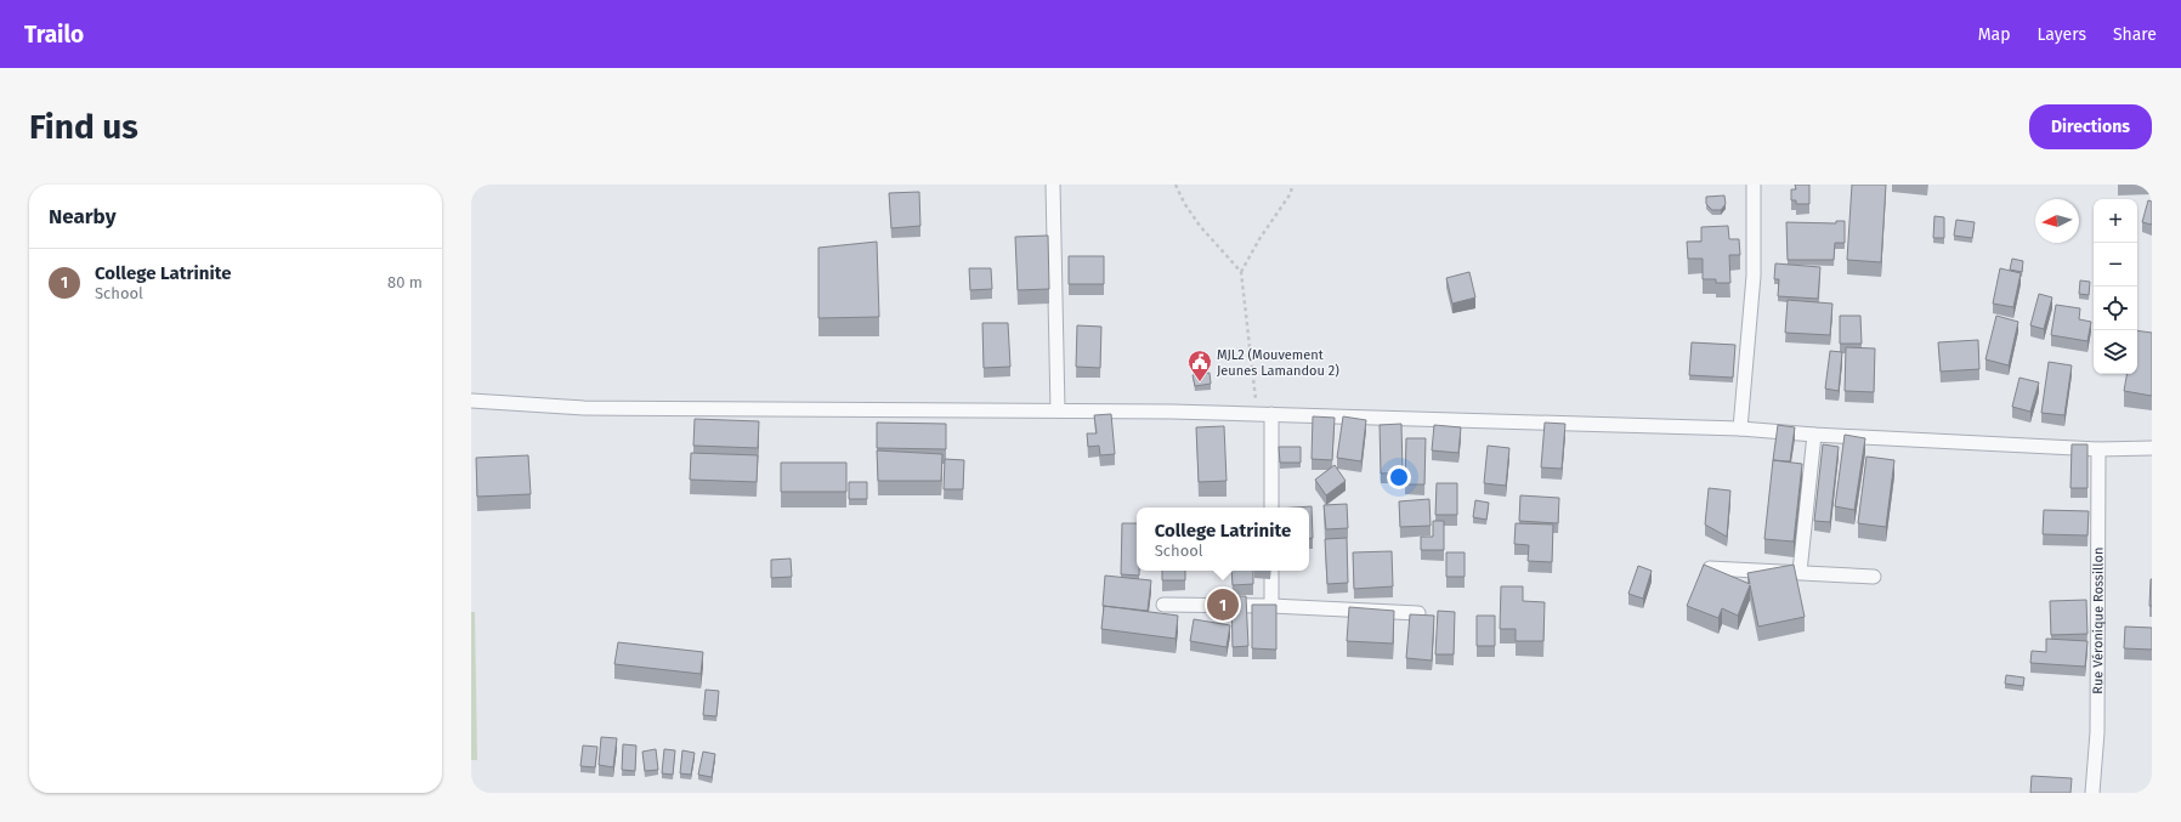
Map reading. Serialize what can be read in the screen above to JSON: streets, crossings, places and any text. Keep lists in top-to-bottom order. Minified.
{"streets":{"street":["Rue Véronique Rossillon"]},"places":{"public building":["MJL2 (Mouvement Jeunes Lamandou 2)"]},"north":"left","page":{"header":"Trailo","nav":["Map","Layers","Share"],"buttons":"Directions","title":"Find us","heading":"Nearby","map_buttons":["+","−"],"list":[{"mark":"1","name":"College Latrinite","note":"School","value":"80 m"}],"popup":["College Latrinite","School"],"pins":"1"}}
